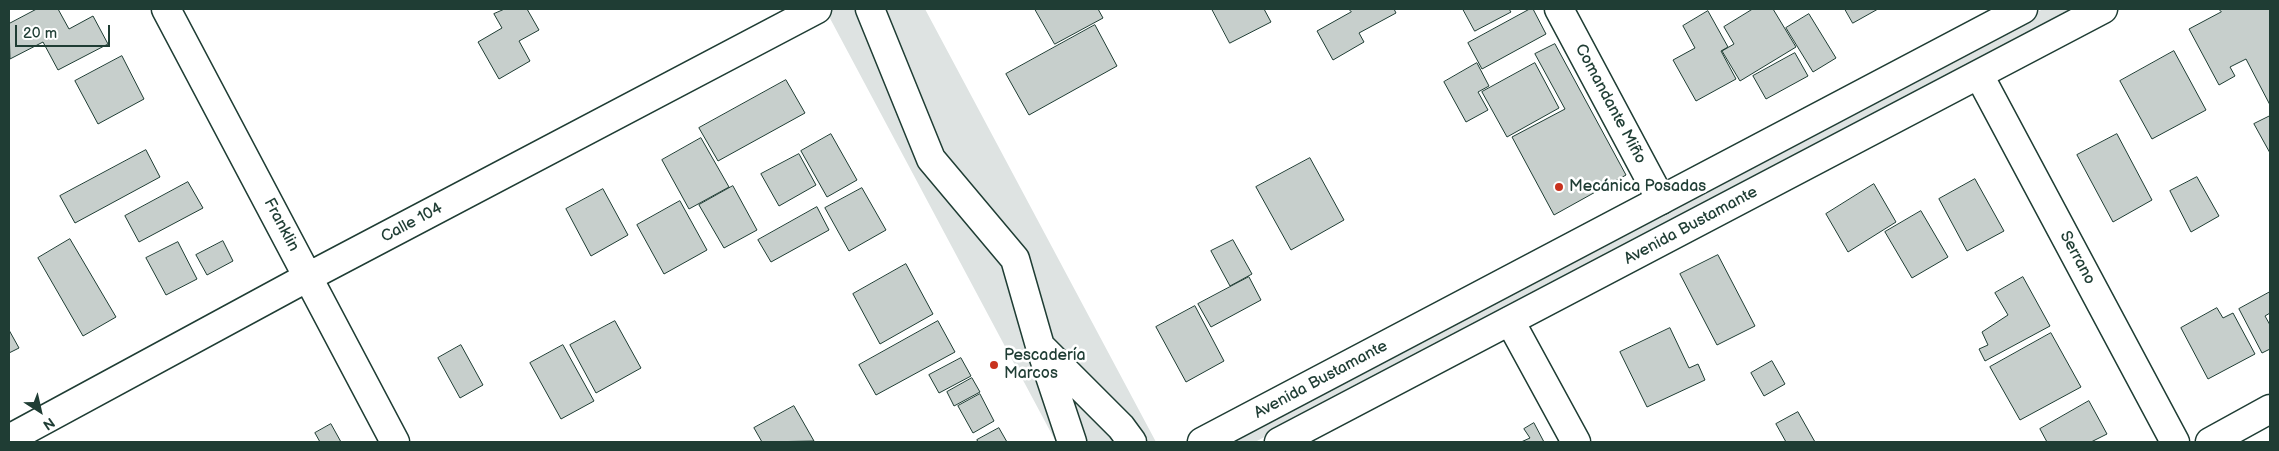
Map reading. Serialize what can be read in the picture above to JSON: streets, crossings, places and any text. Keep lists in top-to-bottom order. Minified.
{"streets":{"main road":["Comandante Miño","Calle 104","Franklin","Avenida Bustamante","Serrano"]},"crossings":[["Comandante Miño","Avenida Bustamante"],["Calle 104","Franklin"],["Avenida Bustamante","Serrano"]],"places":["Mecánica Posadas","Pescadería Marcos"],"scale_bar":"20 m","north":"bottom right"}
